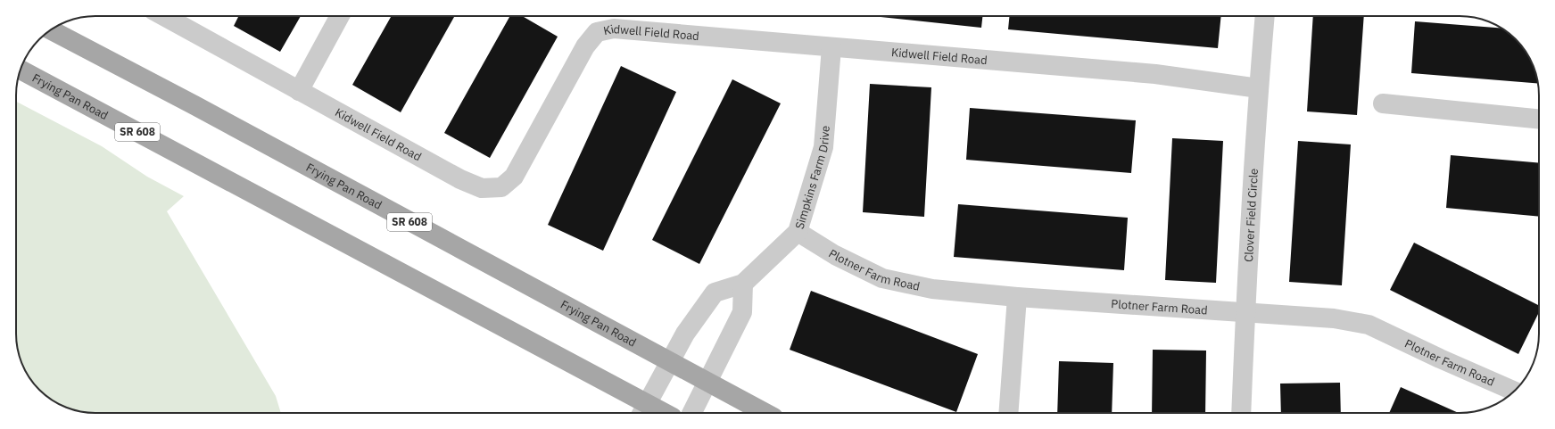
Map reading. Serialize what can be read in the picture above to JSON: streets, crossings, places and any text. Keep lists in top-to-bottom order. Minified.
{"streets":{"main road":["Frying Pan Road","SR 608"],"street":["Kidwell Field Road","Simpkins Farm Drive","Clover Field Circle","Plotner Farm Road"]},"crossings":[["Kidwell Field Road","Simpkins Farm Drive"],["Kidwell Field Road","Clover Field Circle"],["Frying Pan Road","Simpkins Farm Drive"],["Simpkins Farm Drive","Plotner Farm Road"],["Clover Field Circle","Plotner Farm Road"]]}
